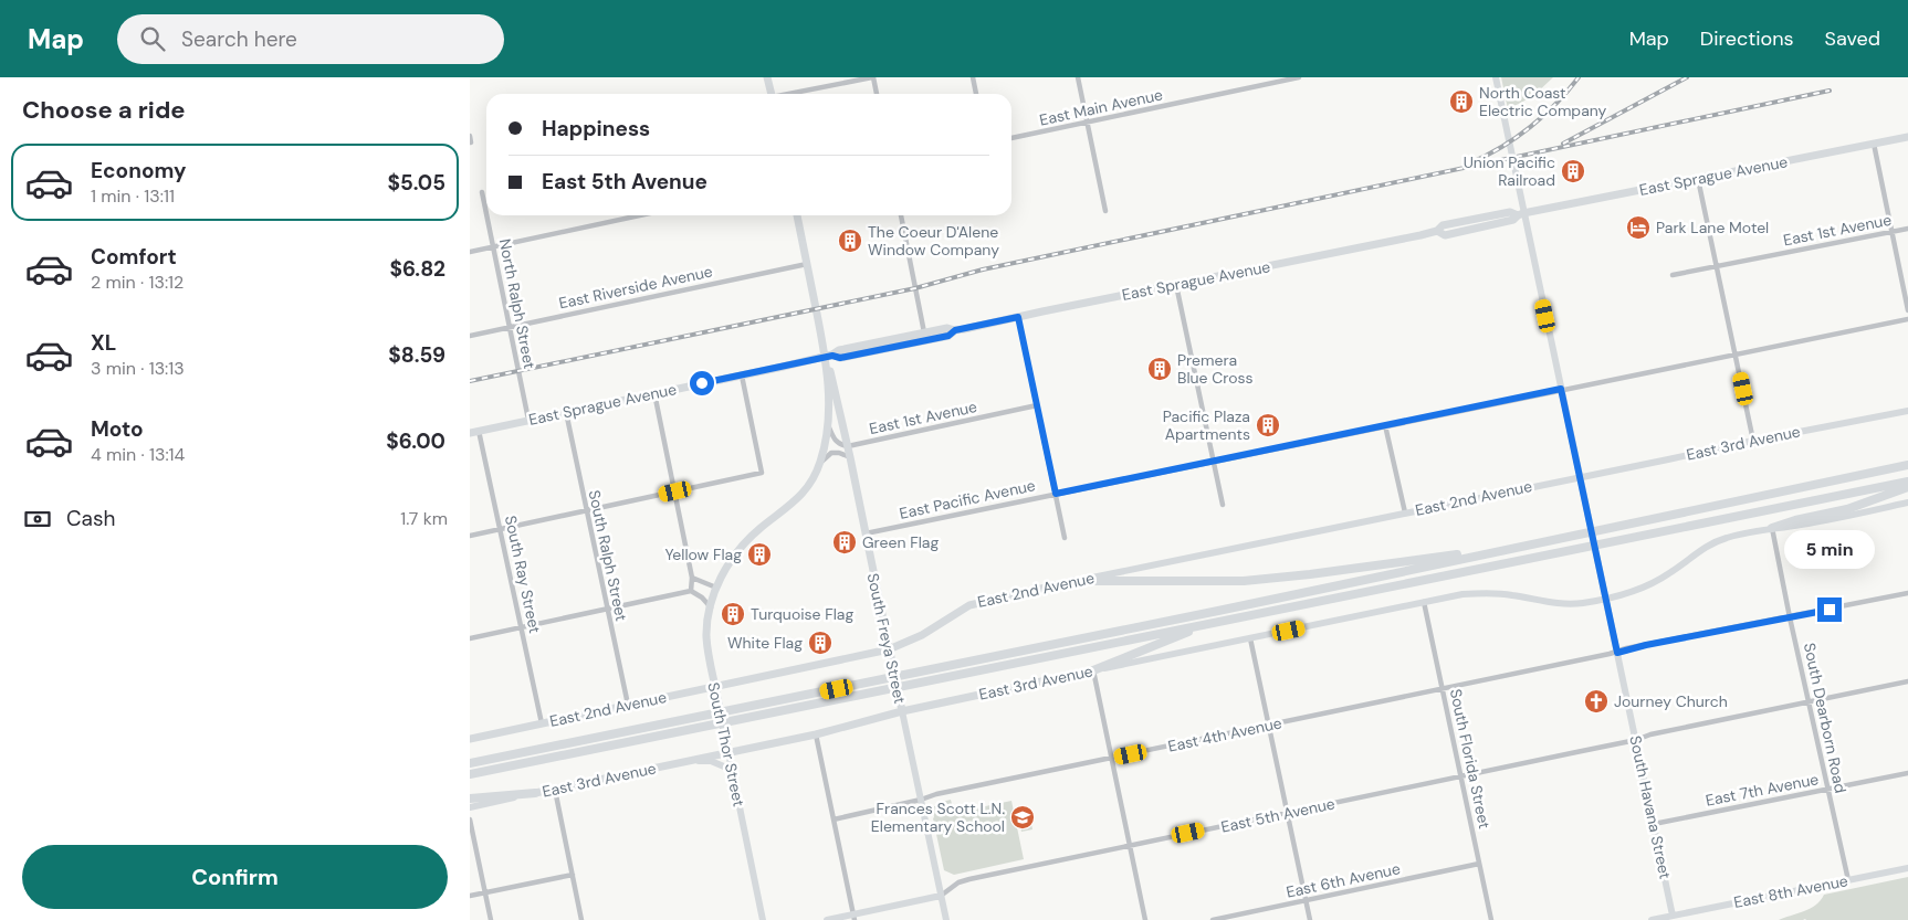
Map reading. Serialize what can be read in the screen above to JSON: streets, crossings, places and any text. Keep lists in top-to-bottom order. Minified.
{"streets":{"main road":["East Sprague Avenue","East 3rd Avenue","East 2nd Avenue","South Freya Street","South Thor Street"],"street":["East Main Avenue","East 1st Avenue","East Riverside Avenue","North Ralph Street","East Pacific Avenue","South Ralph Street","South Ray Street","South Dearborn Road","East 4th Avenue","South Florida Street","East 7th Avenue","South Havana Street","East 5th Avenue","East 6th Avenue","East 8th Avenue"]},"crossings":[["East Sprague Avenue","North Ralph Street"],["East Sprague Avenue","South Ralph Street"],["East Sprague Avenue","South Ray Street"],["East Sprague Avenue","South Freya Street"],["East Sprague Avenue","South Thor Street"],["East Sprague Avenue","South Havana Street"],["East 1st Avenue","South Freya Street"],["East Riverside Avenue","North Ralph Street"],["East 3rd Avenue","East 2nd Avenue"],["East 3rd Avenue","South Freya Street"],["East 3rd Avenue","South Thor Street"],["East 3rd Avenue","South Florida Street"],["East 3rd Avenue","South Havana Street"],["East 2nd Avenue","South Ralph Street"],["East 2nd Avenue","South Ray Street"],["East 2nd Avenue","South Freya Street"],["East 2nd Avenue","South Thor Street"],["East 2nd Avenue","South Havana Street"],["East Pacific Avenue","South Freya Street"],["East Pacific Avenue","South Havana Street"],["South Freya Street","East 4th Avenue"],["South Freya Street","South Thor Street"],["South Freya Street","East 5th Avenue"],["South Dearborn Road","East 7th Avenue"],["South Dearborn Road","East 8th Avenue"],["East 4th Avenue","South Florida Street"],["East 4th Avenue","South Havana Street"],["South Florida Street","East 5th Avenue"],["South Florida Street","East 6th Avenue"],["East 7th Avenue","South Havana Street"],["South Havana Street","East 5th Avenue"],["South Havana Street","East 8th Avenue"]],"places":{"building":["North Coast Electric Company","Union Pacific Railroad","The Coeur D'Alene Window Company","Premera Blue Cross","Pacific Plaza Apartments","Green Flag","Yellow Flag","Turquoise Flag","White Flag"],"hotel":["Park Lane Motel"],"church":["Journey Church"],"school or university":["Frances Scott L.N. Elementary School"]},"page":{"header":"Map","search":"Search here","nav":["Map","Directions","Saved"],"heading":"Choose a ride","banner":["Happiness","East 5th Avenue"],"list":[{"name":"Economy","note":"1 min · 13:11","value":"$5.05"},{"name":"Comfort","note":"2 min · 13:12","value":"$6.82"},{"name":"XL","note":"3 min · 13:13","value":"$8.59"},{"name":"Moto","note":"4 min · 13:14","value":"$6.00"}],"pay":["Cash","1.7 km"],"bubble":"5 min","buttons":"Confirm"}}
